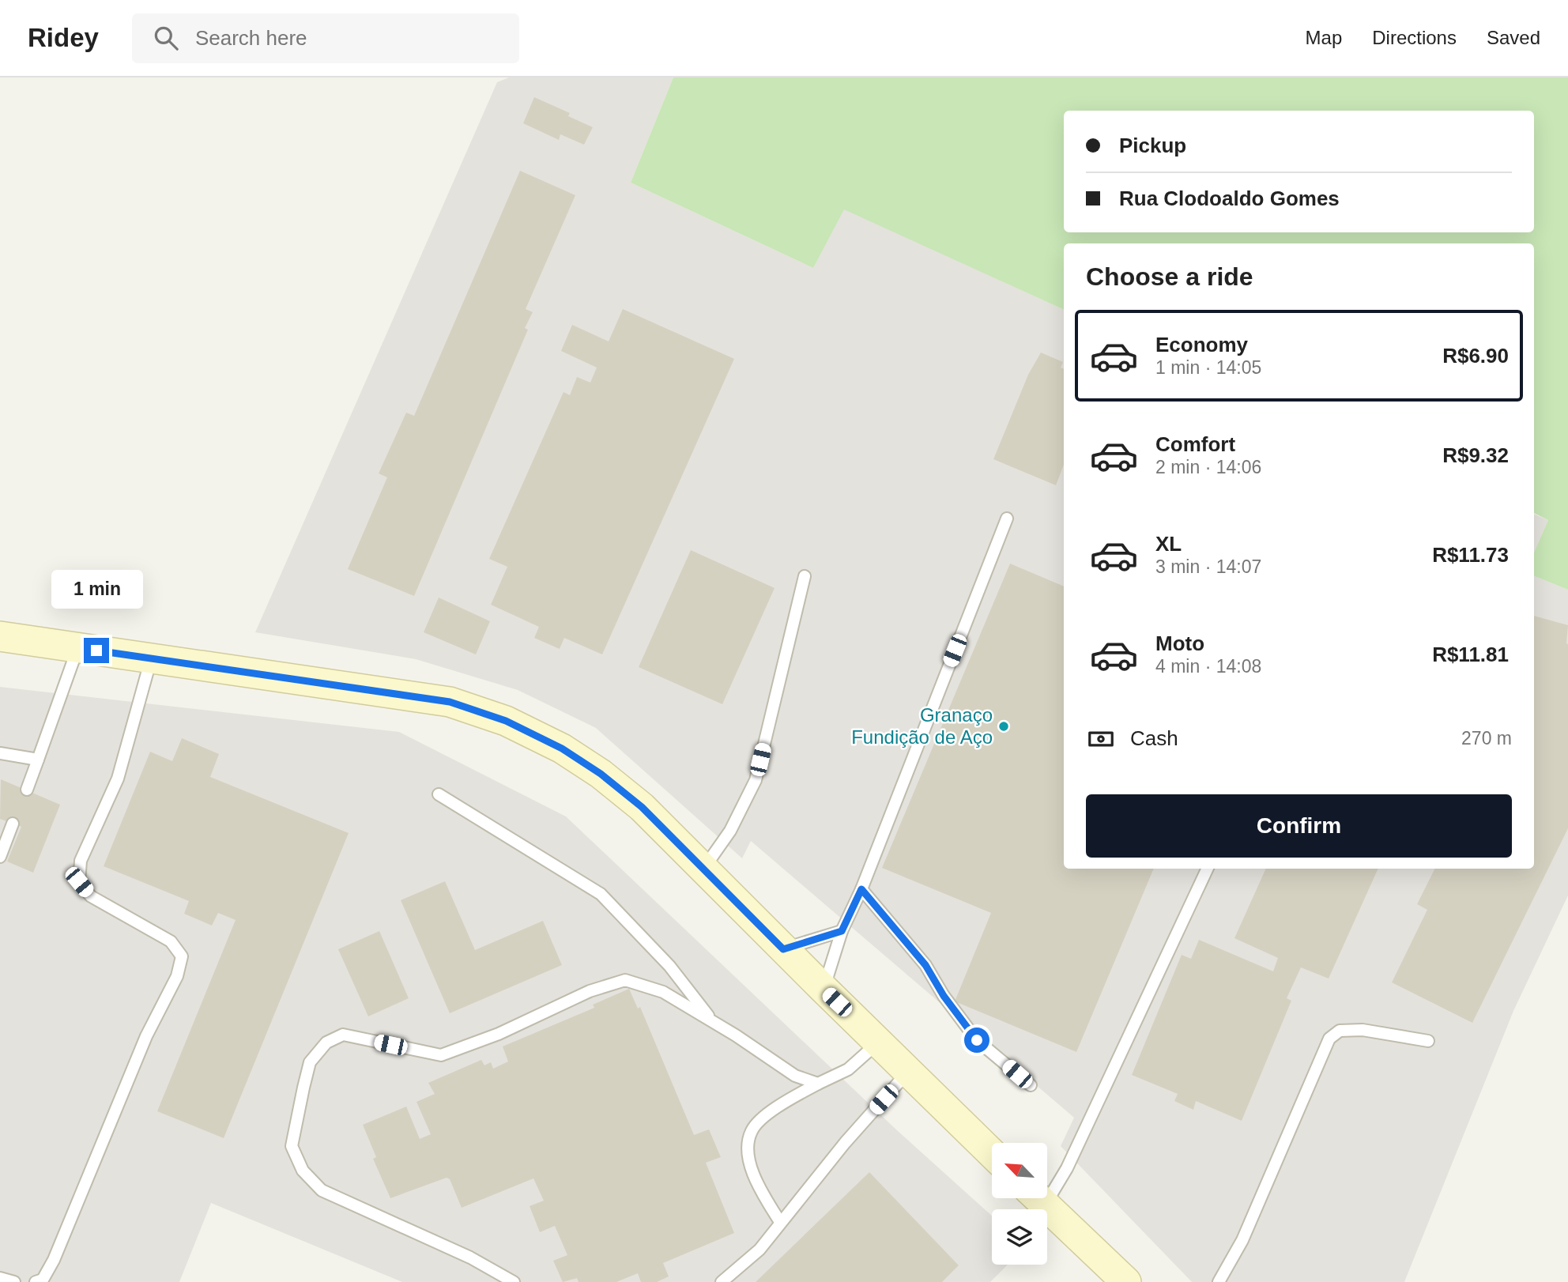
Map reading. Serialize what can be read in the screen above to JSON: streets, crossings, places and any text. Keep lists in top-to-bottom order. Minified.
{"places":["Granaço Fundição de Aço"],"north":"top left","page":{"header":"Ridey","search":"Search here","nav":["Map","Directions","Saved"],"banner":["Pickup","Rua Clodoaldo Gomes"],"heading":"Choose a ride","list":[{"name":"Economy","note":"1 min · 14:05","value":"R$6.90"},{"name":"Comfort","note":"2 min · 14:06","value":"R$9.32"},{"name":"XL","note":"3 min · 14:07","value":"R$11.73"},{"name":"Moto","note":"4 min · 14:08","value":"R$11.81"}],"bubble":"1 min","pay":["Cash","270 m"],"buttons":"Confirm"}}
